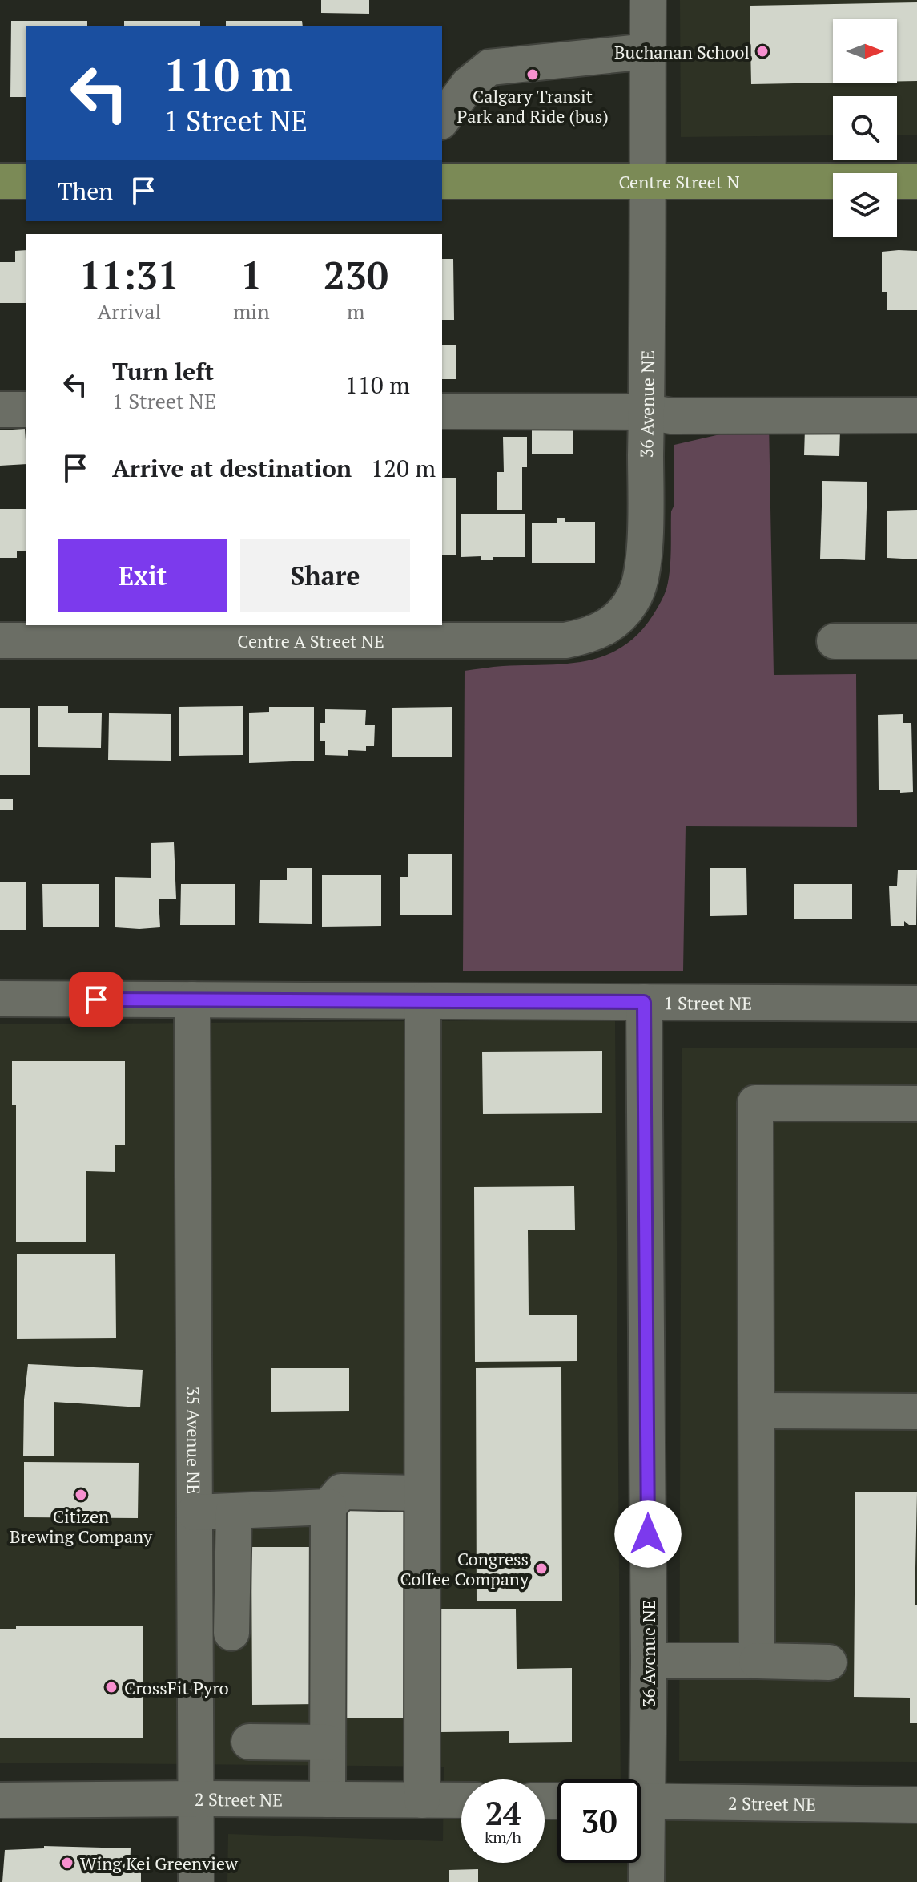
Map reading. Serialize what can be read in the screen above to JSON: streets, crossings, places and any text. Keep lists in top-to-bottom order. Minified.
{"streets":{"main road":["Centre Street N"],"street":["36 Avenue NE","Centre A Street NE","1 Street NE","35 Avenue NE","2 Street NE"]},"crossings":[["Centre Street N","36 Avenue NE"],["36 Avenue NE","Centre A Street NE"],["36 Avenue NE","1 Street NE"],["1 Street NE","35 Avenue NE"],["35 Avenue NE","2 Street NE"]],"places":["Buchanan School","Calgary Transit Park and Ride (bus)","Citizen Brewing Company","Congress Coffee Company","CrossFit Pyro","Wing Kei Greenview"],"north":"right","page":{"turn":["110 m","1 Street NE"],"then":"Then","eta":["11:31","Arrival","1","min","230","m"],"list":[{"name":"Turn left","note":"1 Street NE","value":"110 m"},{"name":"Arrive at destination","value":"120 m"}],"buttons":["Exit","Share"],"speed":"24 km/h","limit":"30"}}
